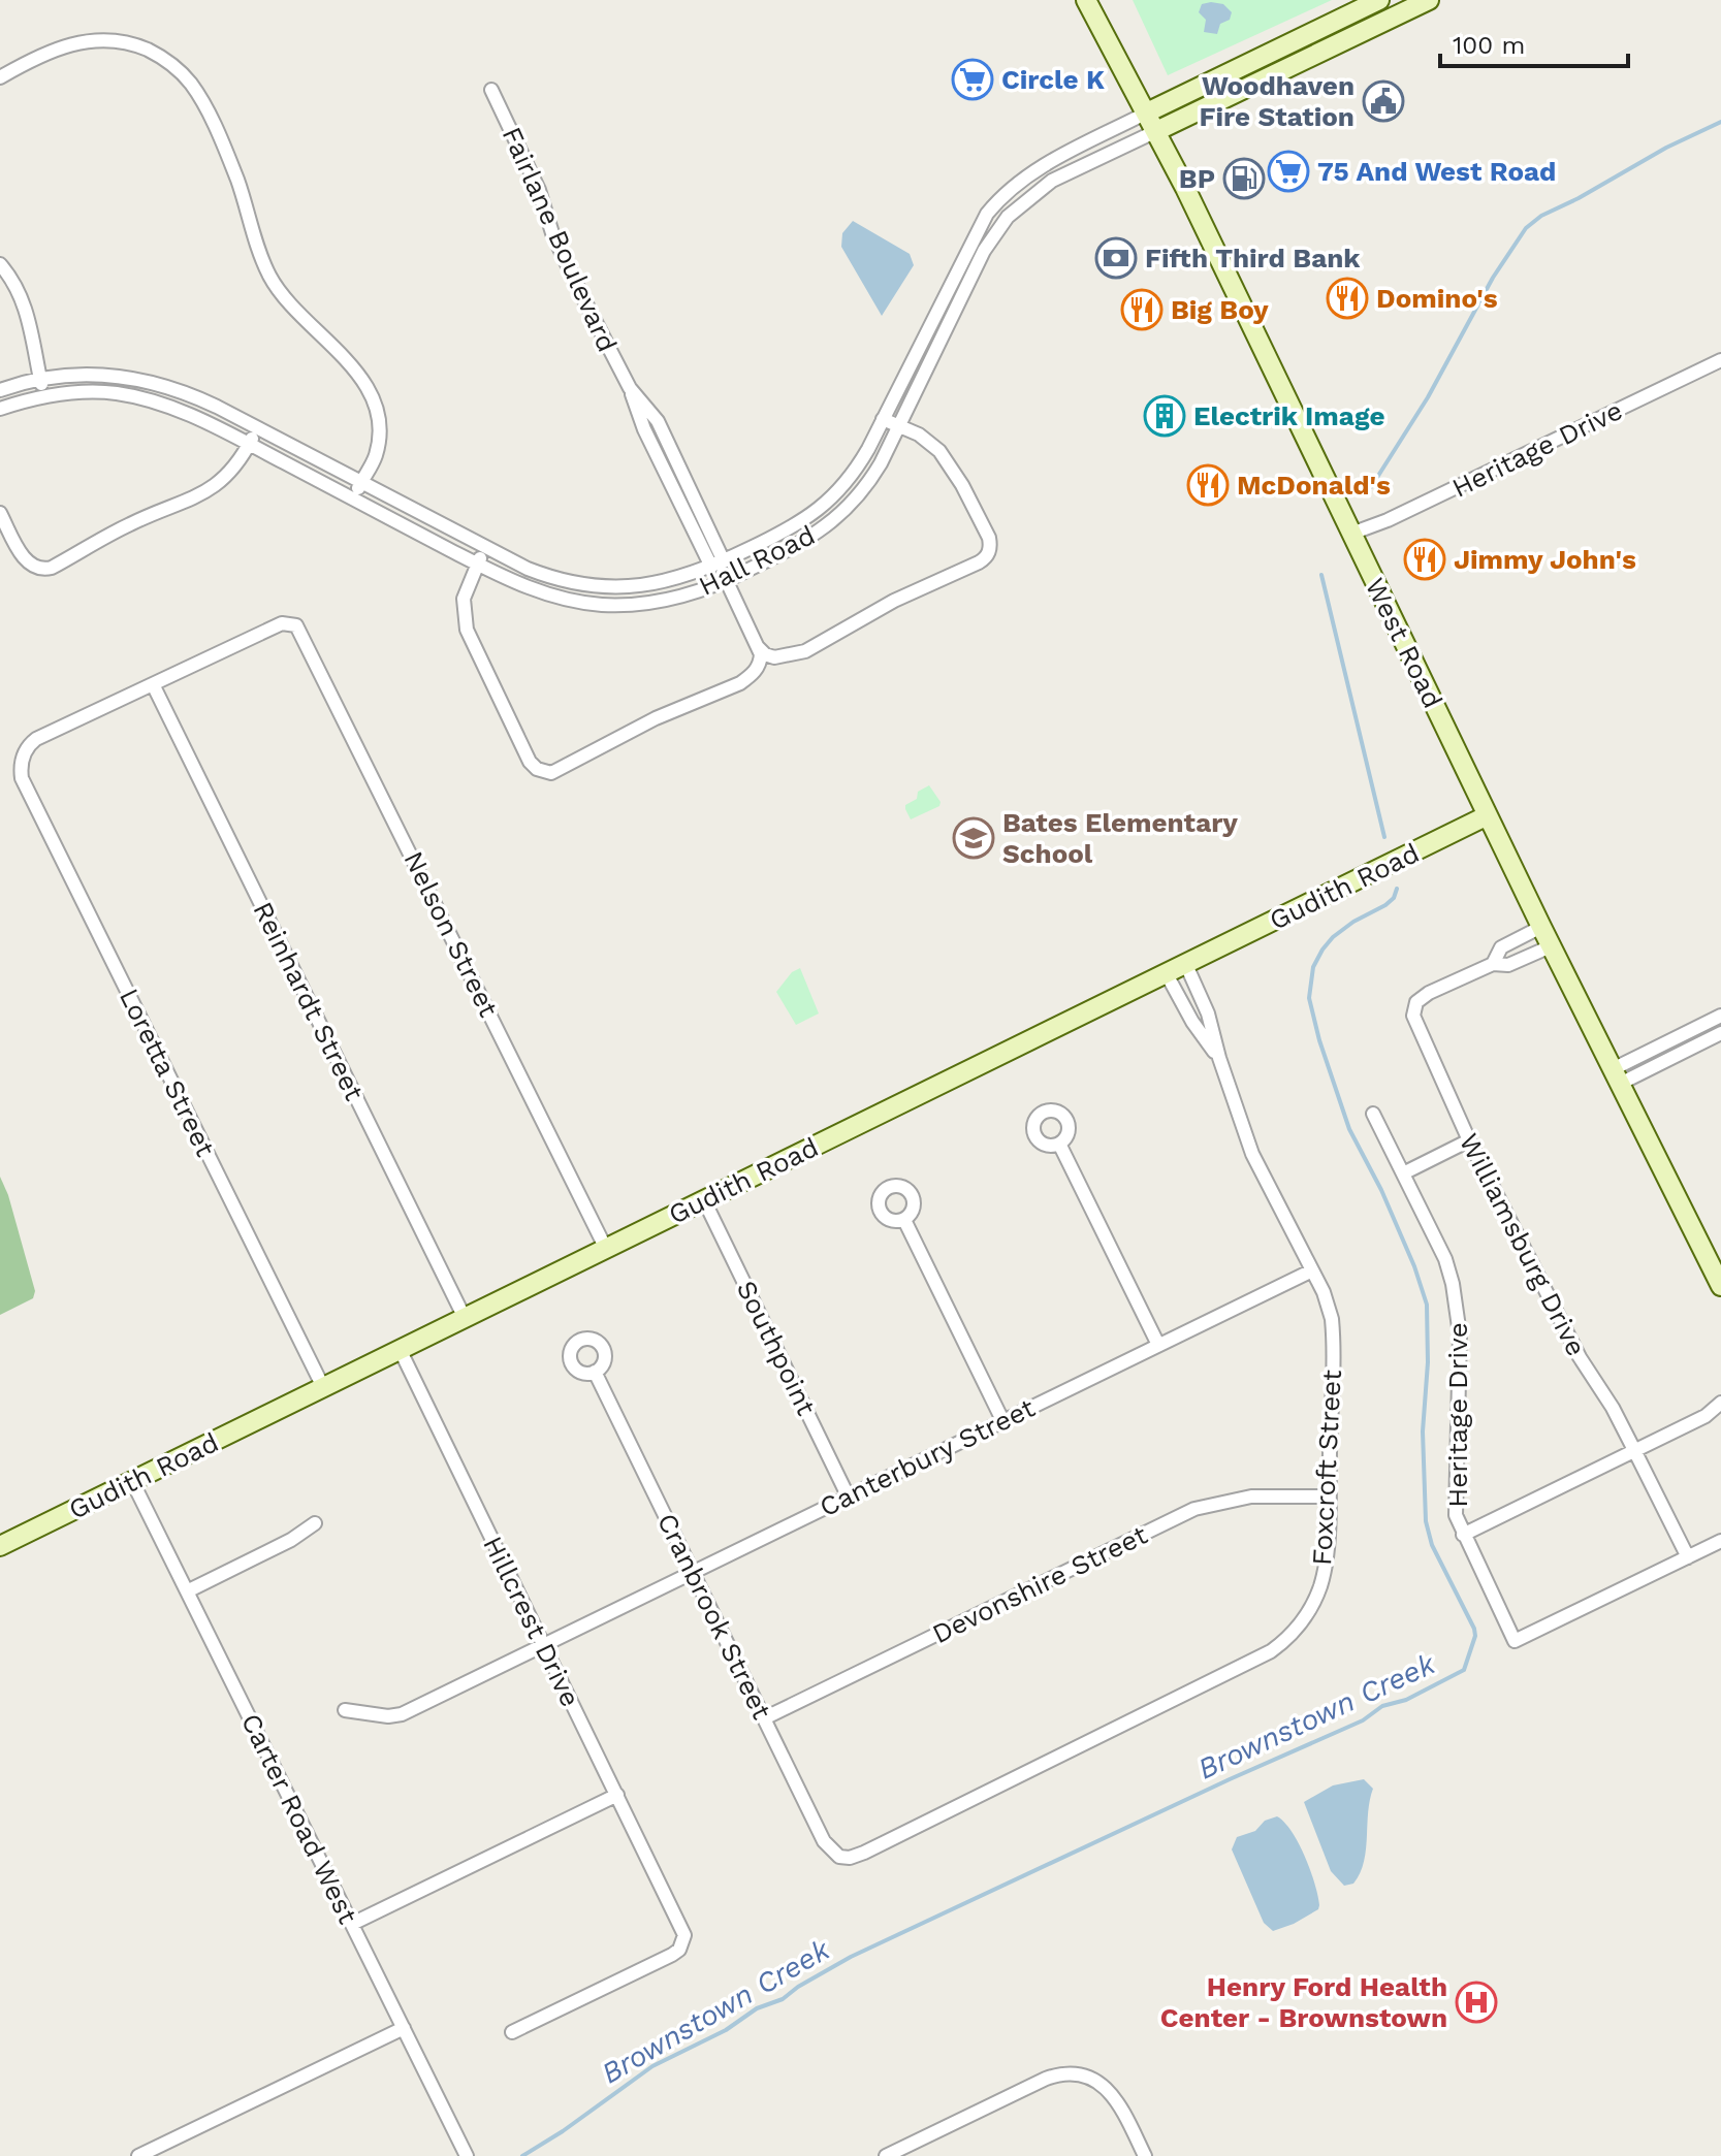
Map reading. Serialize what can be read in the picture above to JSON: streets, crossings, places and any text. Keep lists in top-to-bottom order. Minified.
{"streets":{"street":["Fairlane Boulevard","Heritage Drive","Hall Road","West Road","Gudith Road","Nelson Street","Reinhardt Street","Loretta Street","Williamsburg Drive","Southpoint","Canterbury Street","Foxcroft Street","Devonshire Street","Cranbrook Street","Hillcrest Drive","Carter Road West"]},"crossings":[["Fairlane Boulevard","Hall Road"],["Heritage Drive","West Road"],["Heritage Drive","Williamsburg Drive"],["Hall Road","West Road"],["West Road","Gudith Road"],["West Road","Williamsburg Drive"],["Gudith Road","Nelson Street"],["Gudith Road","Reinhardt Street"],["Gudith Road","Loretta Street"],["Gudith Road","Southpoint"],["Gudith Road","Foxcroft Street"],["Gudith Road","Hillcrest Drive"],["Gudith Road","Carter Road West"],["Nelson Street","Reinhardt Street"],["Nelson Street","Loretta Street"],["Reinhardt Street","Loretta Street"],["Southpoint","Canterbury Street"],["Canterbury Street","Foxcroft Street"],["Canterbury Street","Cranbrook Street"],["Canterbury Street","Hillcrest Drive"],["Foxcroft Street","Devonshire Street"],["Foxcroft Street","Cranbrook Street"],["Devonshire Street","Cranbrook Street"]],"water":["Brownstown Creek"],"places":{"supermarket":["Circle K","75 And West Road"],"public building":["Woodhaven Fire Station"],"fuel station":["BP"],"bank":["Fifth Third Bank"],"restaurant":["Domino's","Big Boy","McDonald's","Jimmy John's"],"building":["Electrik Image"],"school or university":["Bates Elementary School"],"hospital":["Henry Ford Health Center - Brownstown"]},"scale_bar":"100 m"}
